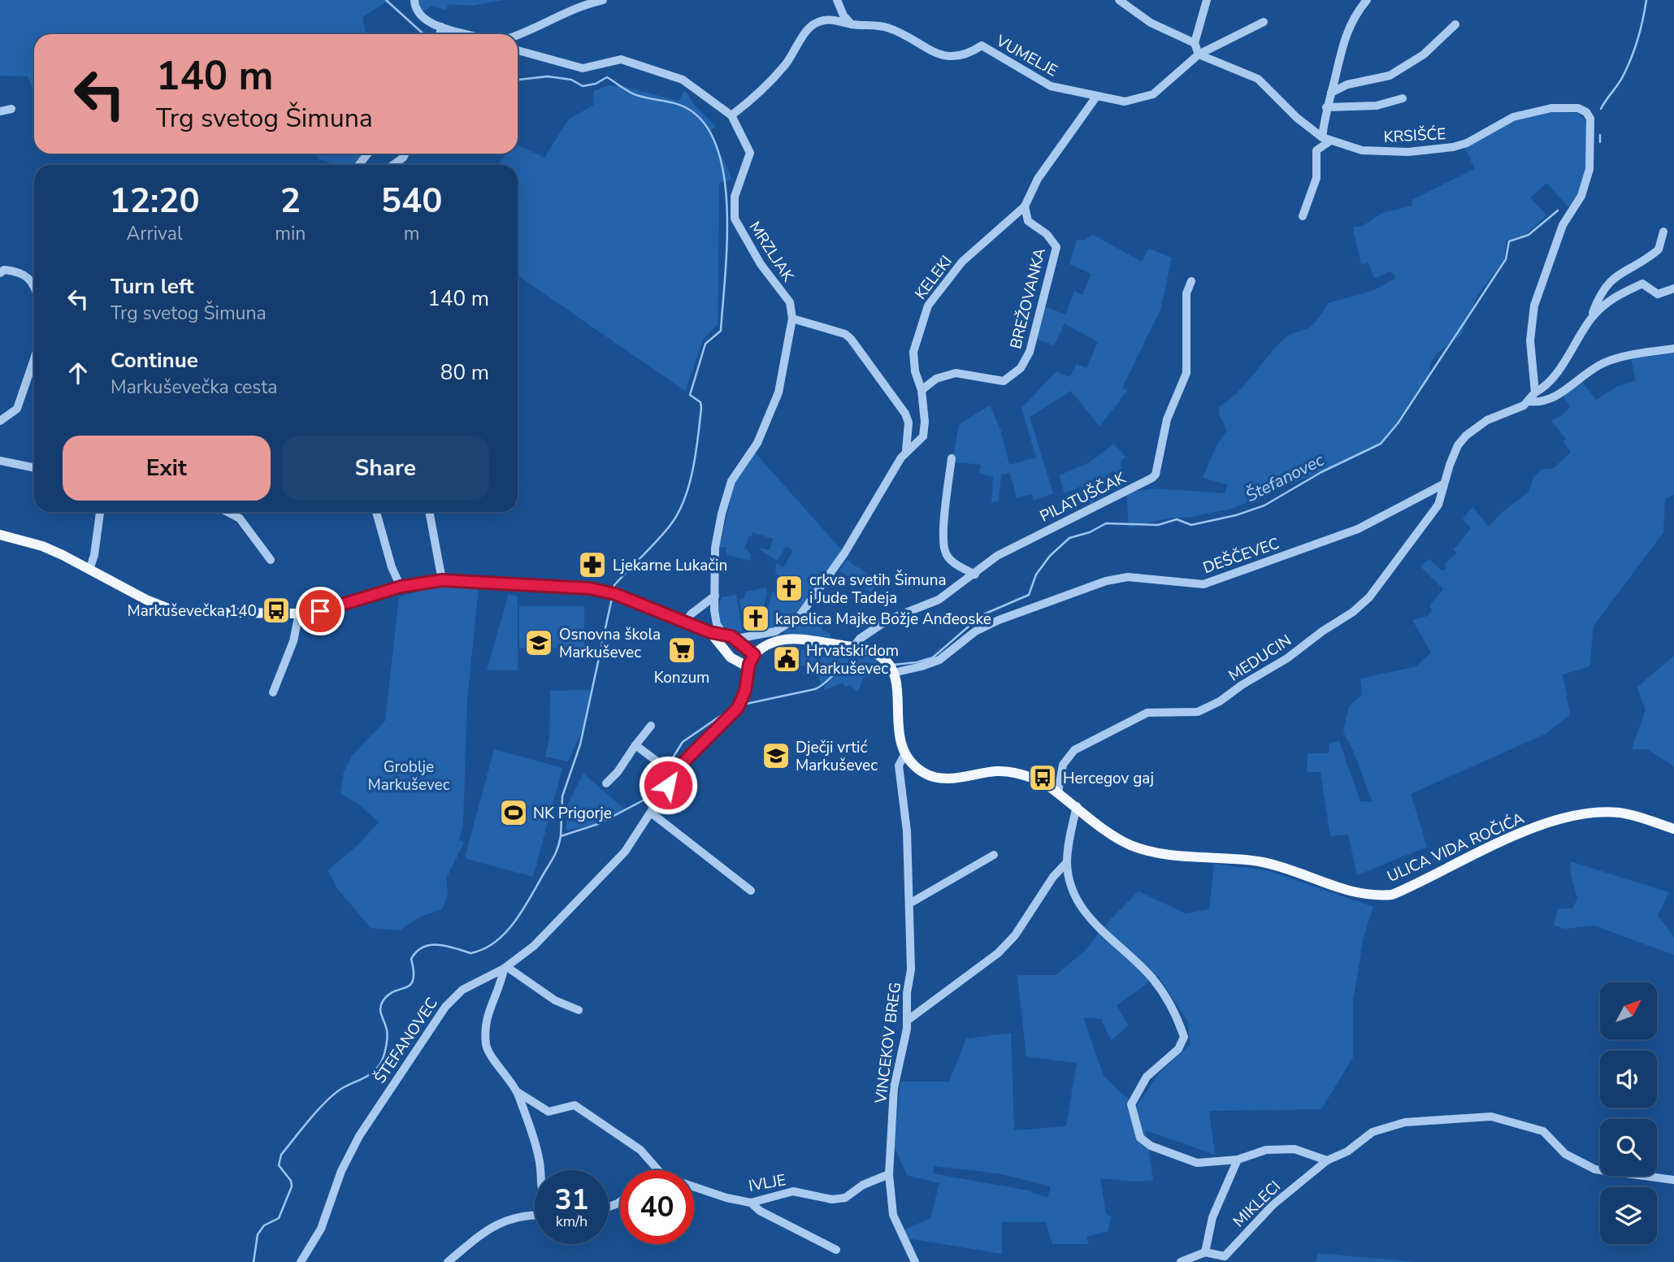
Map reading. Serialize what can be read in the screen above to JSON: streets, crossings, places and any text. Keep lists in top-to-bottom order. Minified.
{"streets":{"main road":["ULICA VIDA ROČIĆA"],"street":["VUMELJE","KRSIŠĆE","MRZLJAK","KELEKI","BREŽOVANKA","PILATUŠČAK","DEŠČEVEC","MEDUCIN","ŠTEFANOVEC","VINCEKOV BREG","IVLJE","MIKLECI"]},"crossings":[["VUMELJE","MRZLJAK"],["KELEKI","BREŽOVANKA"],["DEŠČEVEC","MEDUCIN"],["MEDUCIN","ULICA VIDA ROČIĆA"],["ULICA VIDA ROČIĆA","VINCEKOV BREG"],["VINCEKOV BREG","IVLJE"]],"water":["Štefanovec"],"parks":["Groblje Markuševec"],"places":{"pharmacy":["Ljekarne Lukačin"],"church":["crkva svetih Šimuna i Jude Tadeja","kapelica Majke Božje Anđeoske"],"bus stop":["Markuševečka 140","Hercegov gaj"],"school or university":["Osnovna škola Markuševec","Dječji vrtić Markuševec"],"supermarket":["Konzum"],"public building":["Hrvatski dom Markuševec"],"sports":["NK Prigorje"]},"north":"top right","page":{"turn":["140 m","Trg svetog Šimuna"],"eta":["12:20","Arrival","2","min","540","m"],"list":[{"name":"Turn left","note":"Trg svetog Šimuna","value":"140 m"},{"name":"Continue","note":"Markuševečka cesta","value":"80 m"}],"buttons":["Exit","Share"],"speed":"31 km/h","limit":"40"}}
